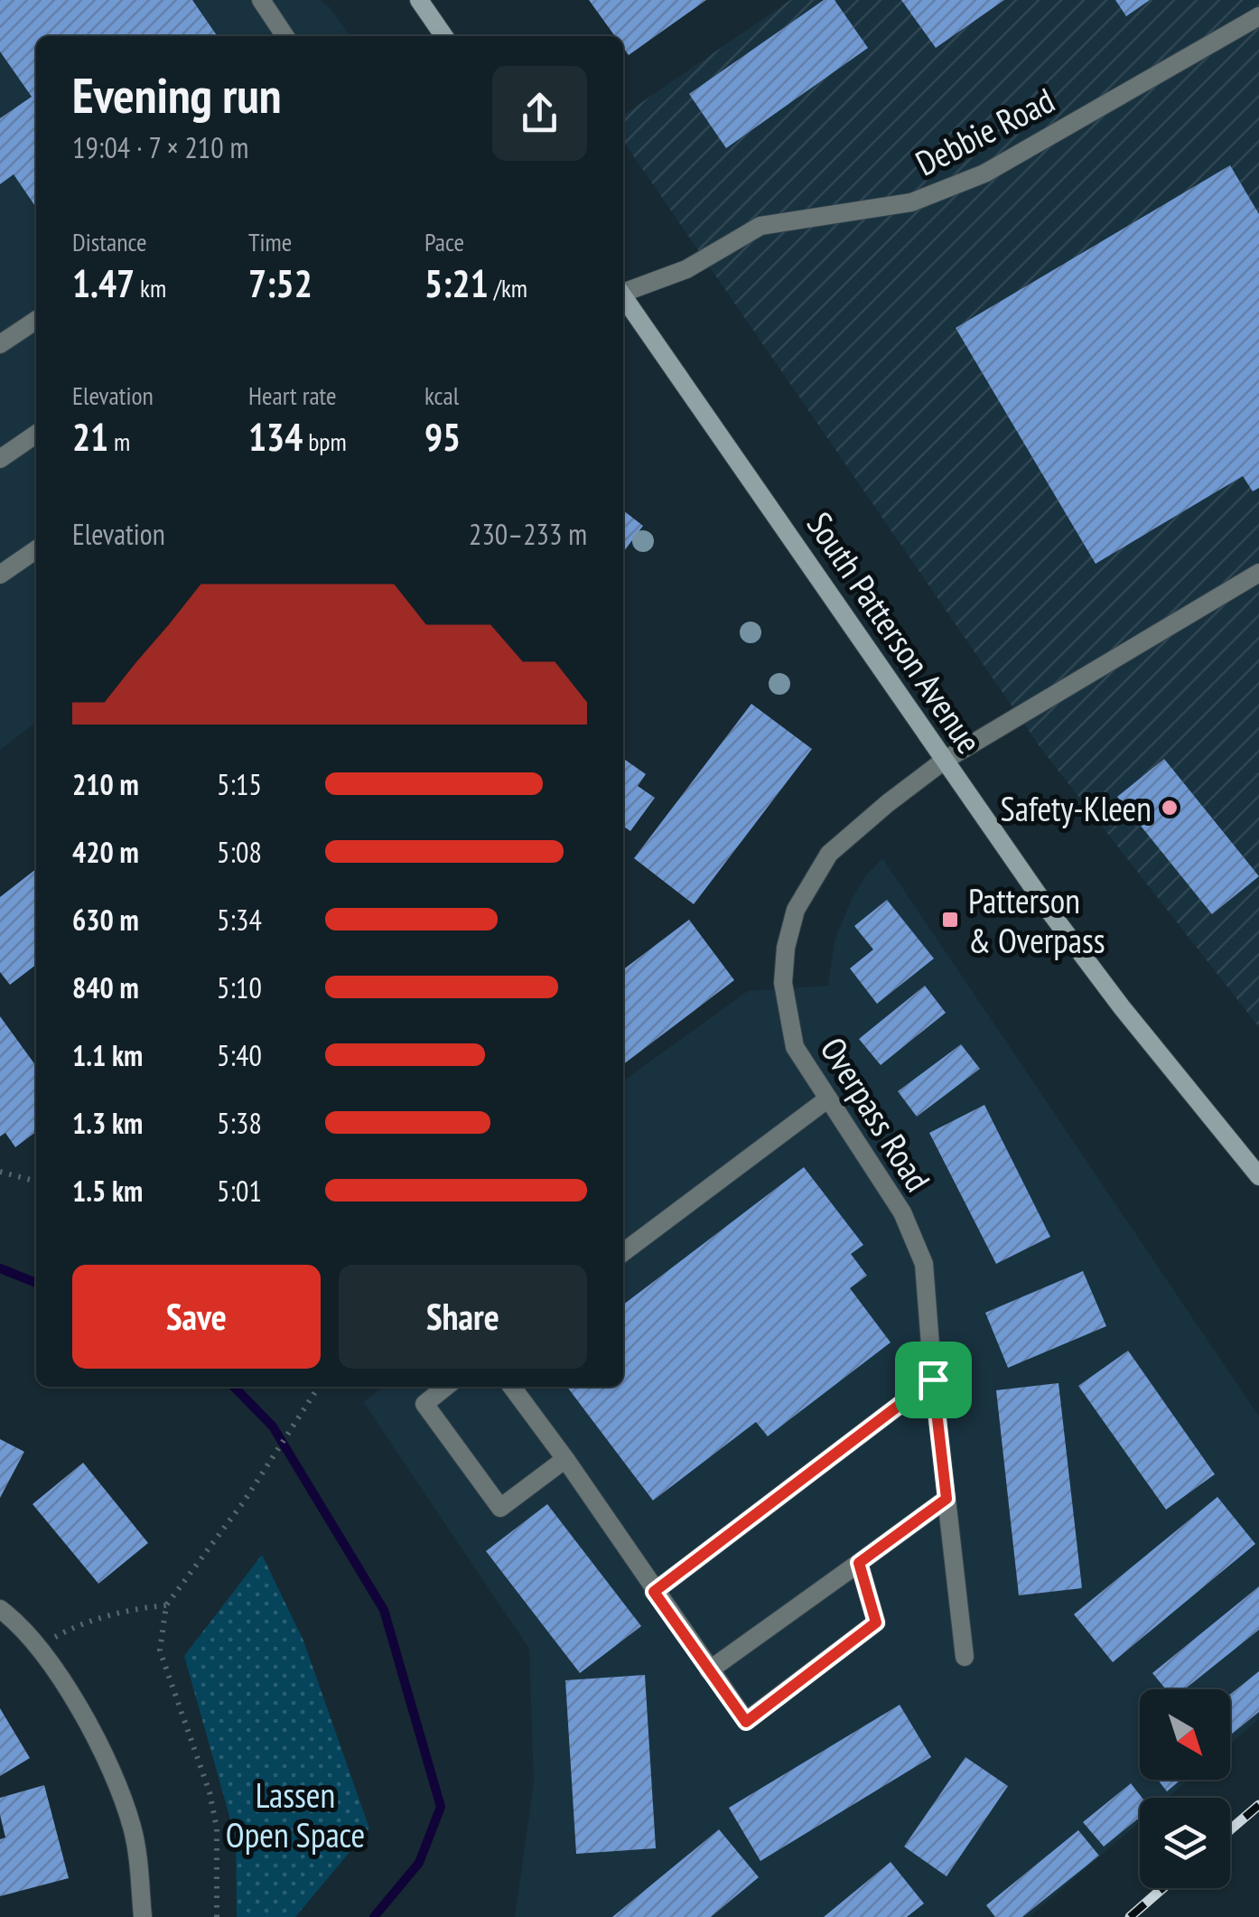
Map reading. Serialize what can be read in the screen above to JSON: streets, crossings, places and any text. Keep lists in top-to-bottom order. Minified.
{"streets":{"main road":["South Patterson Avenue"],"street":["Debbie Road","Overpass Road"]},"crossings":[["South Patterson Avenue","Overpass Road"]],"parks":["Lassen Open Space"],"places":{"other":["Safety-Kleen"],"transit":["Patterson & Overpass"]},"north":"bottom right","page":{"heading":["Evening run","19:04 · 7 × 210 m"],"stats":[["Distance","1.47 km"],["Time","7:52"],["Pace","5:21 /km"],["Elevation","21 m"],["Heart rate","134 bpm"],["kcal","95"]],"chart":["Elevation","230–233 m"],"list":[{"name":"210 m","note":"5:15"},{"name":"420 m","note":"5:08"},{"name":"630 m","note":"5:34"},{"name":"840 m","note":"5:10"},{"name":"1.1 km","note":"5:40"},{"name":"1.3 km","note":"5:38"},{"name":"1.5 km","note":"5:01"}],"buttons":["Save","Share"]}}
